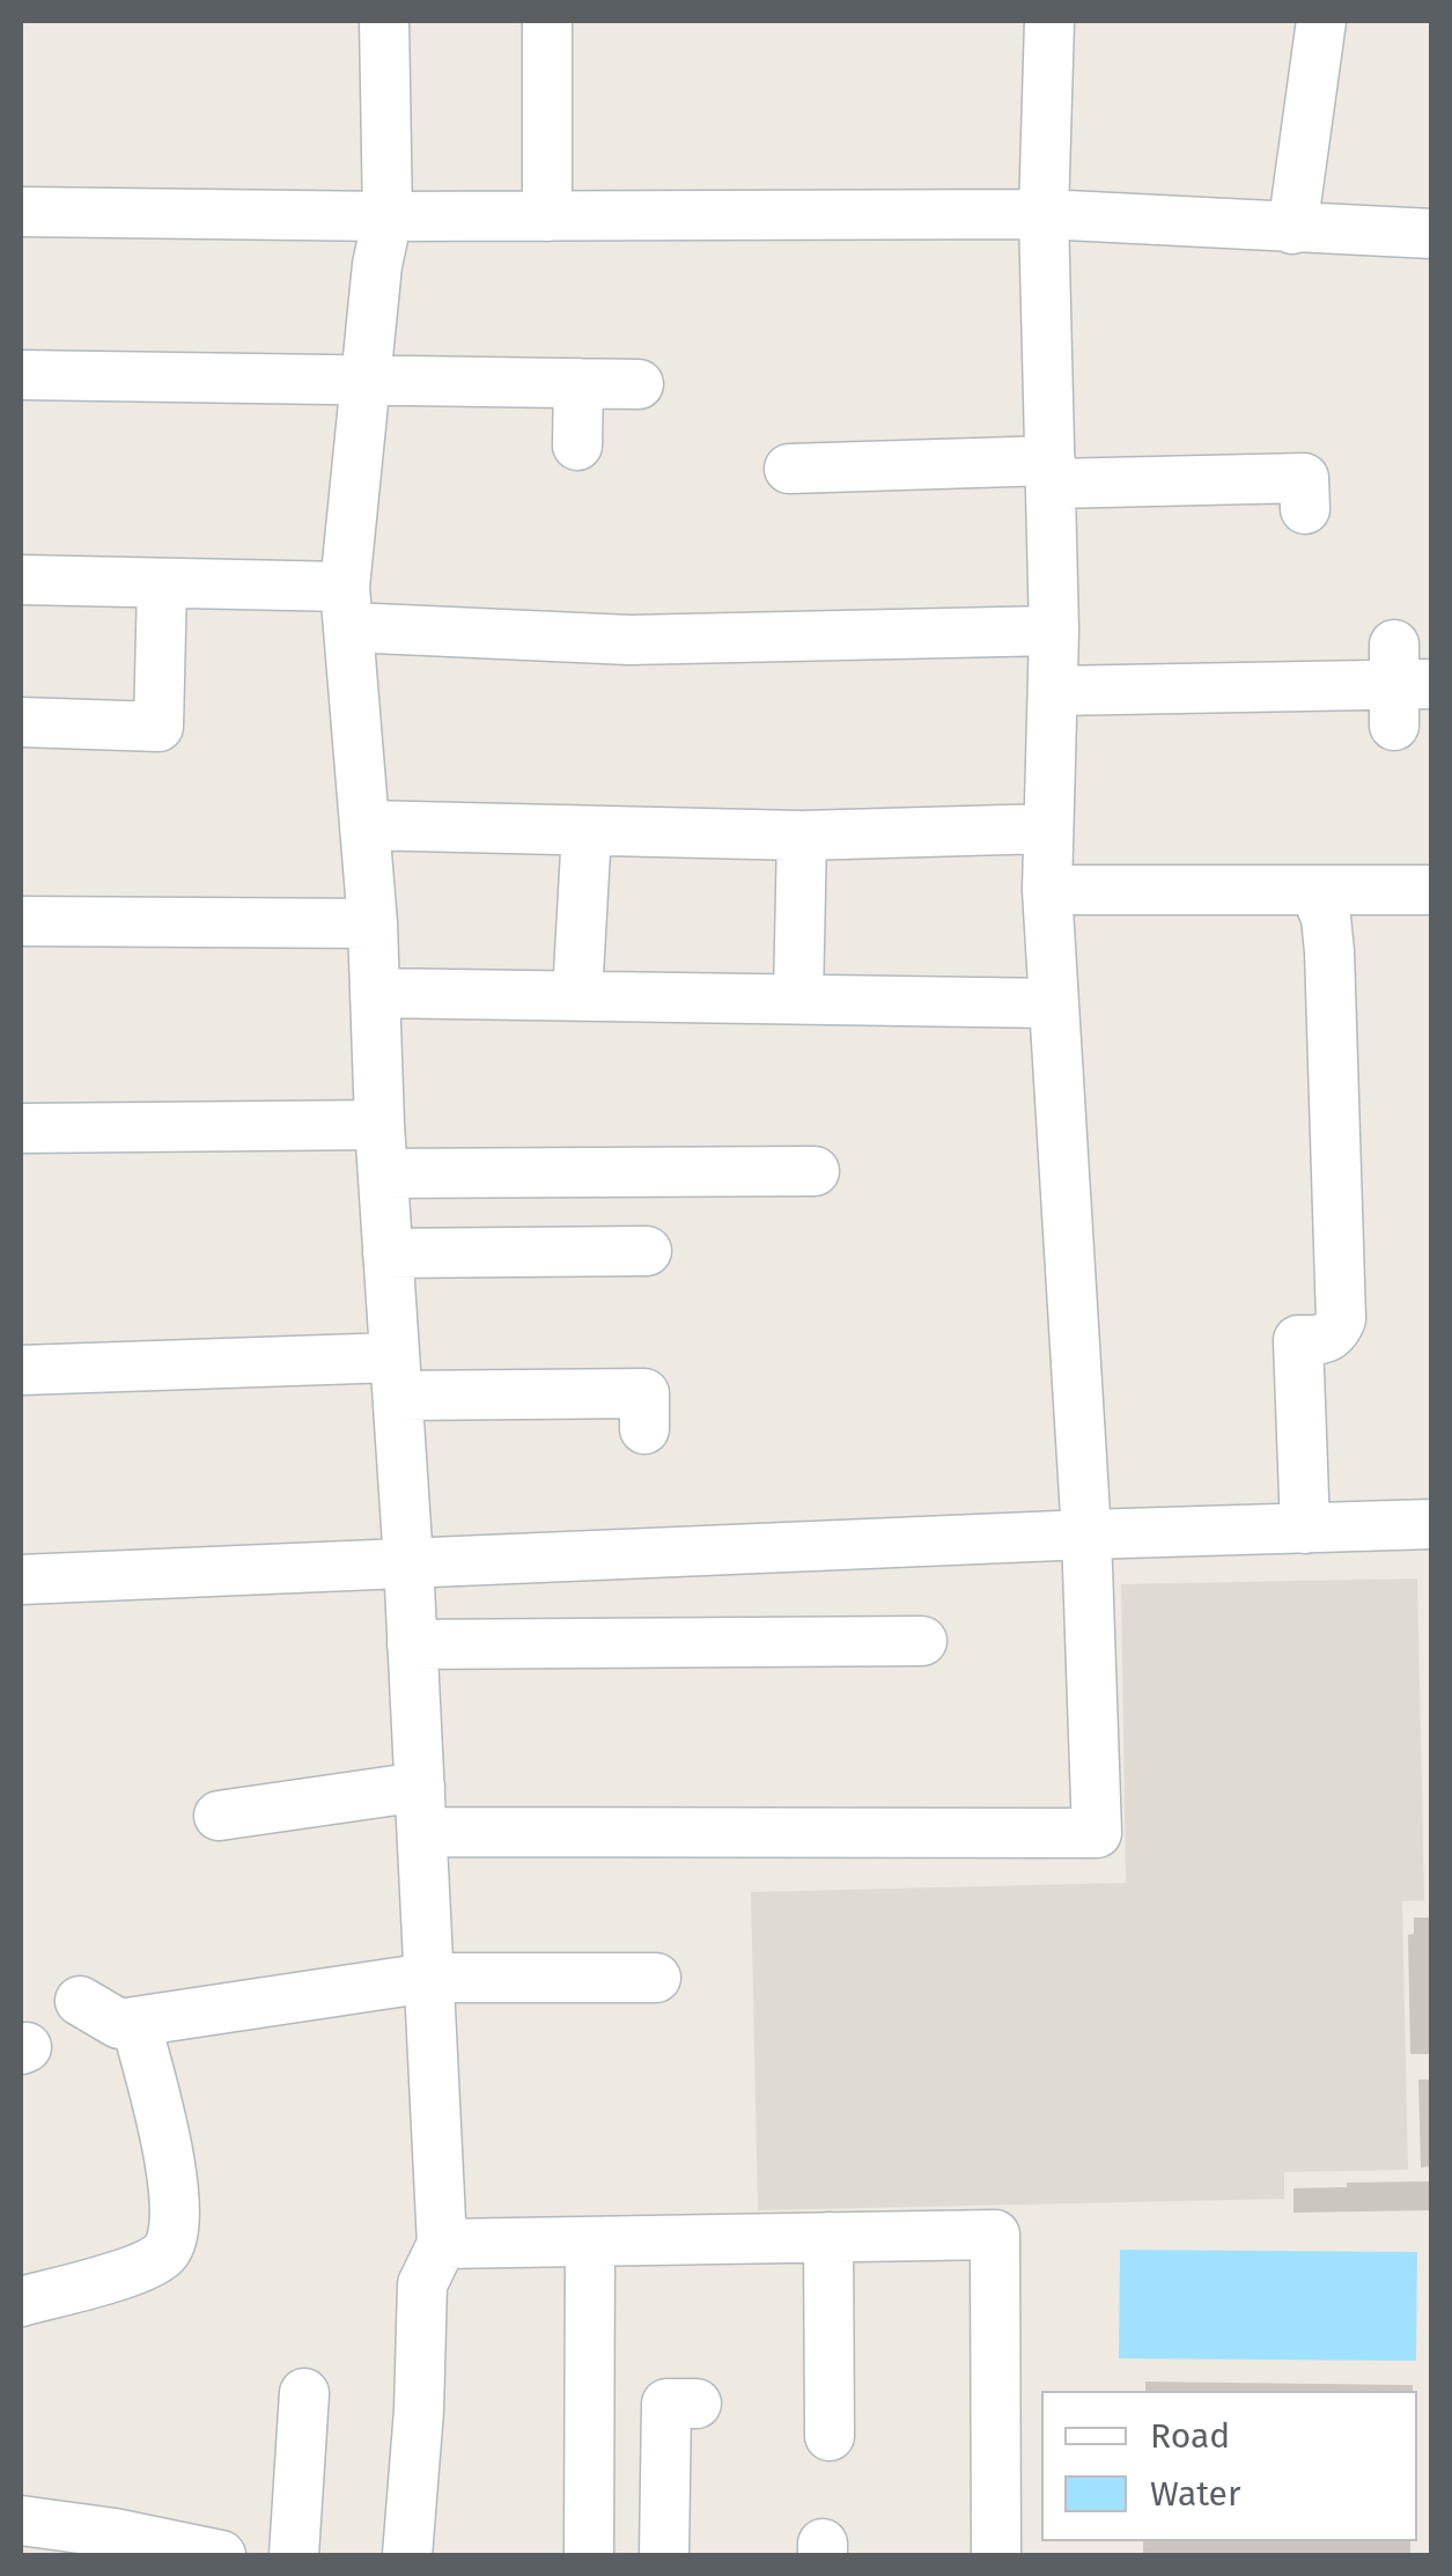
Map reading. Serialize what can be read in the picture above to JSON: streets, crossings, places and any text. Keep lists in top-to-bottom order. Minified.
{"legend":["Road","Water"]}
